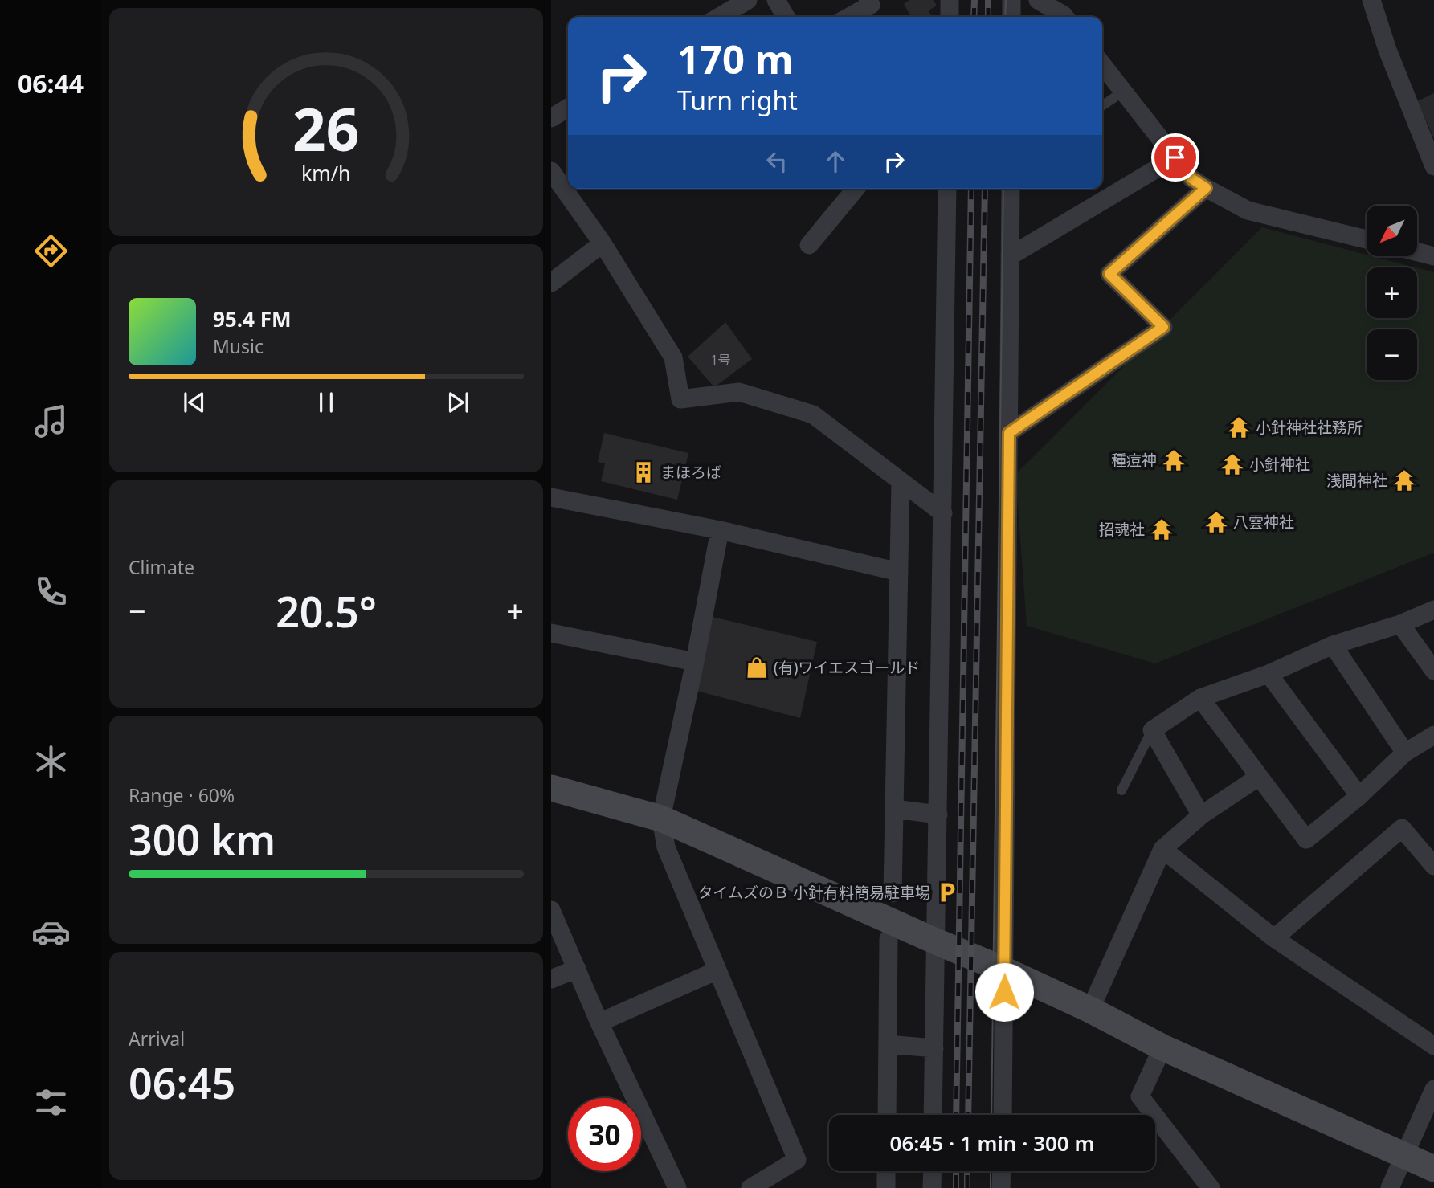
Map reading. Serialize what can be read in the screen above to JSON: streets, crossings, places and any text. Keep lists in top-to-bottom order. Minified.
{"places":{"temple":["小針神社社務所","種痘神","小針神社","浅間神社","八雲神社","招魂社"],"building":["まほろば"],"shop":["(有)ワイエスゴールド"],"parking":["タイムズのＢ 小針有料簡易駐車場"]},"house_numbers":["1号"],"north":"bottom left","page":{"tabs":"06:44","turn":["170 m","Turn right"],"map_buttons":["+","−"],"song":["95.4 FM","Music"],"tile":["Climate",["Range · 60%","300 km"],["Arrival","06:45"]],"heat":["−","20.5°","+"],"limit":"30","trip":"06:45 · 1 min · 300 m","gauge":["26","km/h"]}}
